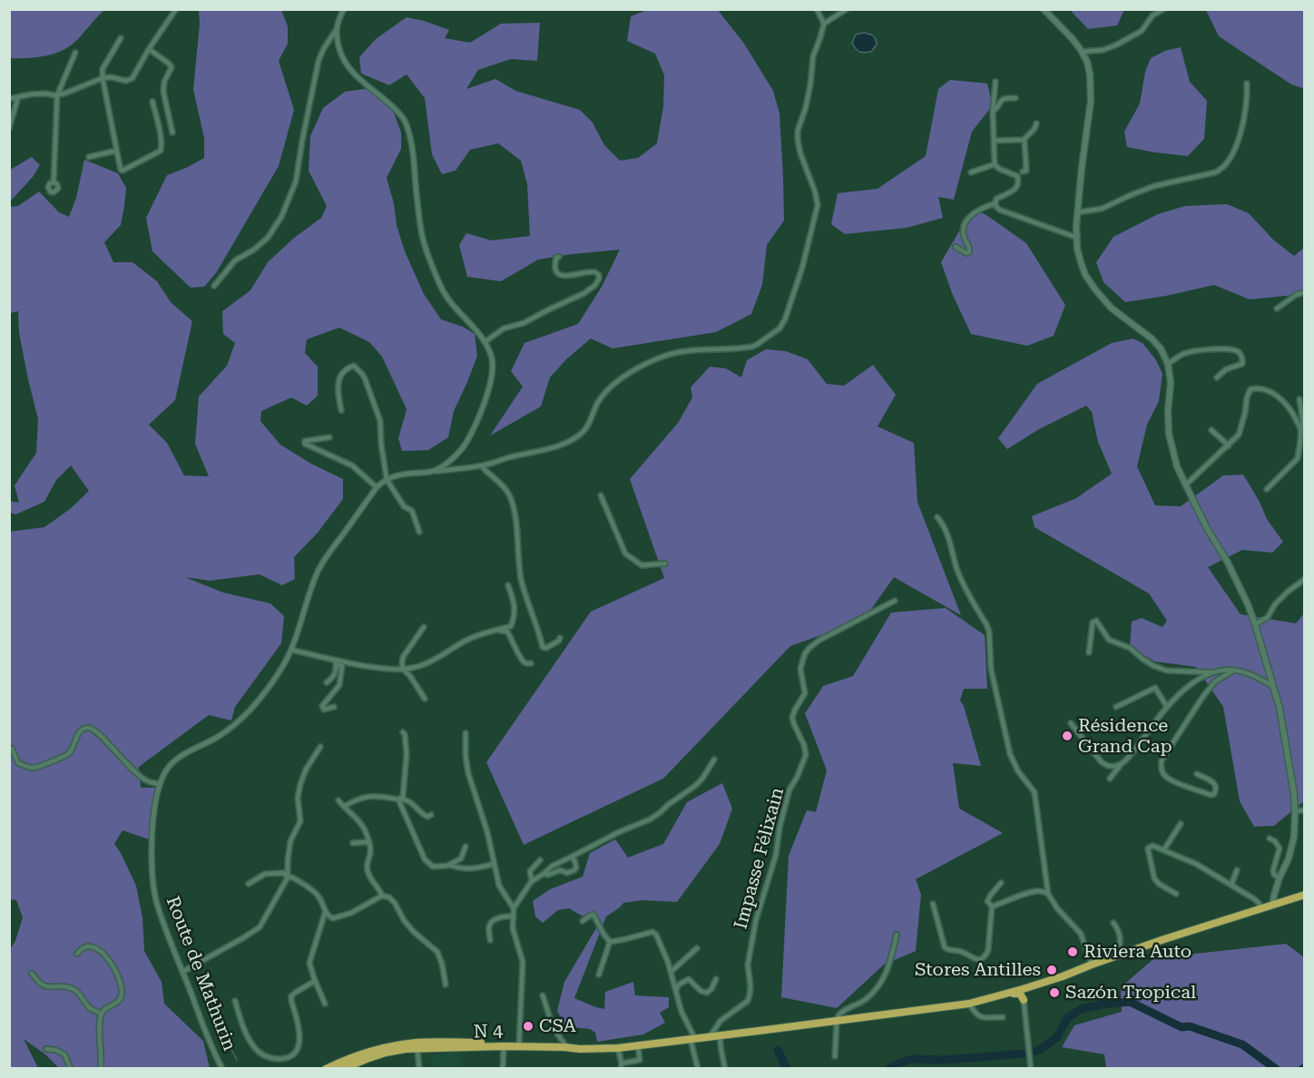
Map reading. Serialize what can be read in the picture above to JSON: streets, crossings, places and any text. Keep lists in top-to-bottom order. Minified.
{"streets":{"highway":["N 4"],"street":["Impasse Félixain","Route de Mathurin"]},"crossings":[["Impasse Félixain","N 4"]],"places":["Résidence Grand Cap","Riviera Auto","Stores Antilles","Sazón Tropical","CSA"]}
